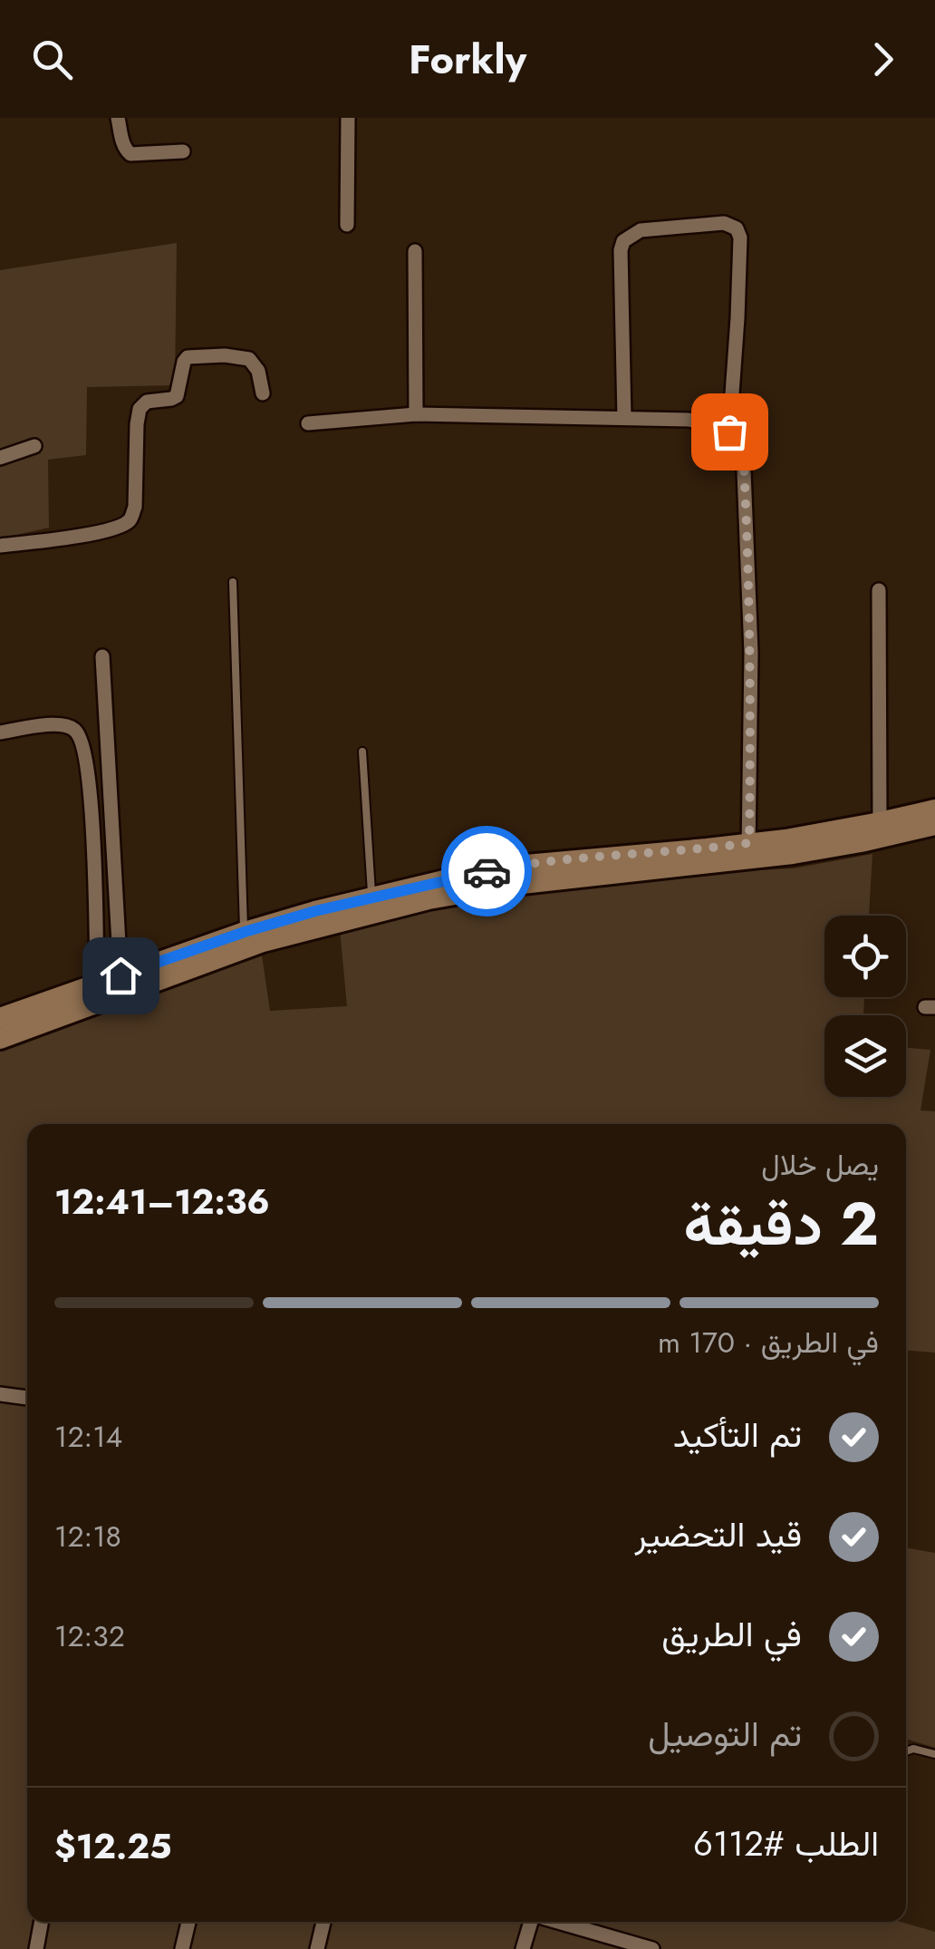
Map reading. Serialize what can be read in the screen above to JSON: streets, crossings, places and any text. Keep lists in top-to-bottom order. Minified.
{"page":{"header":"Forkly","heading":["2 دقيقة","يصل خلال","12:36–12:41"],"panel":["الطلب #6112","$12.25"],"bar":"في الطريق · 170 m","list":[["تم التأكيد","12:14"],["قيد التحضير","12:18"],["في الطريق","12:32"],"تم التوصيل"]}}
